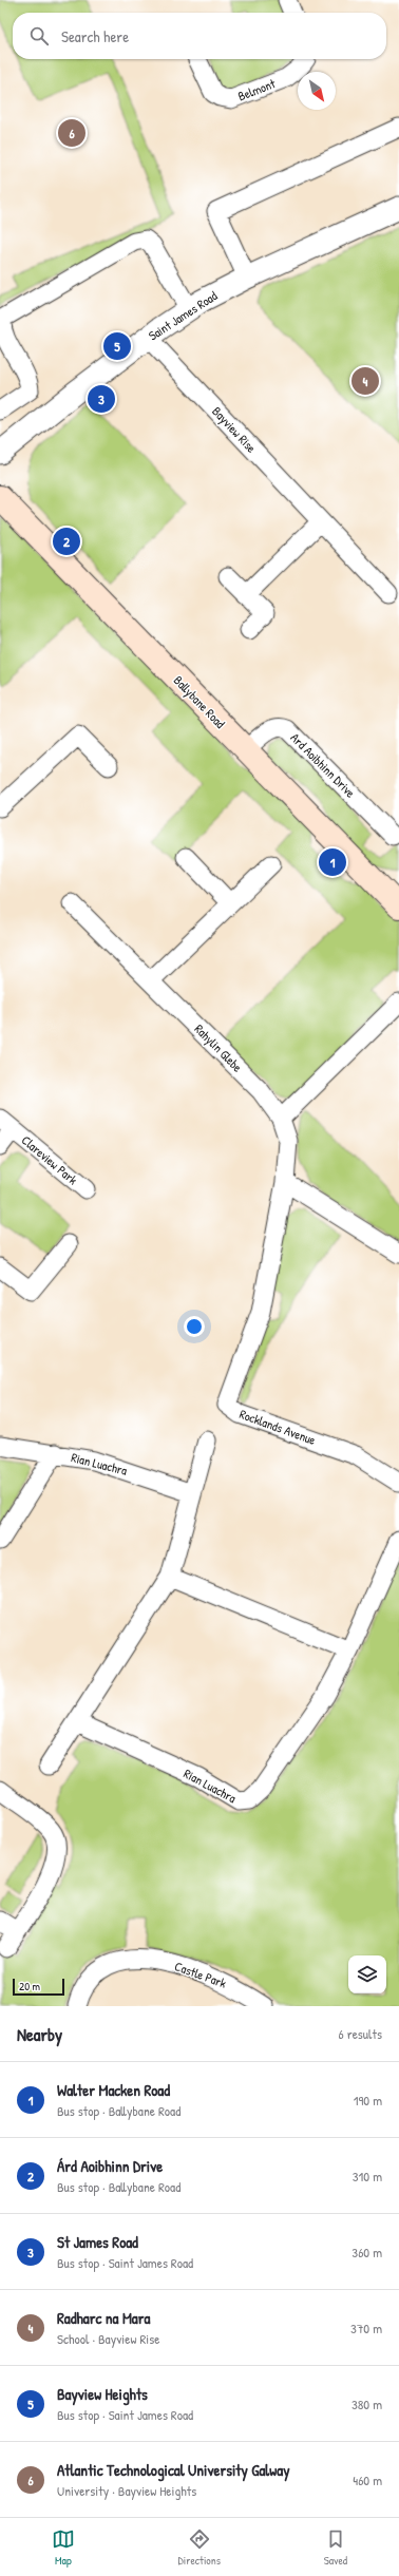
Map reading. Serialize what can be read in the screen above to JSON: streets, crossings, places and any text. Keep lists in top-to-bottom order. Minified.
{"streets":{"main road":["Ballybane Road"],"street":["Belmont","Saint James Road","Bayview Rise","Ard Aoibhinn Drive","Rahylin Glebe","Clareview Park","Rocklands Avenue","Rian Luachra","Castle Park"]},"crossings":[["Saint James Road","Bayview Rise"],["Ballybane Road","Ard Aoibhinn Drive"],["Rahylin Glebe","Rocklands Avenue"]],"scale_bar":"20 m","north":"bottom right","page":{"search":"Search here","pins":["6","5","4","3","2","1"],"scale":"20 m","heading":["Nearby","6 results"],"list":[{"mark":"1","name":"Walter Macken Road","note":"Bus stop · Ballybane Road","value":"190 m"},{"mark":"2","name":"Árd Aoibhinn Drive","note":"Bus stop · Ballybane Road","value":"310 m"},{"mark":"3","name":"St James Road","note":"Bus stop · Saint James Road","value":"360 m"},{"mark":"4","name":"Radharc na Mara","note":"School · Bayview Rise","value":"370 m"},{"mark":"5","name":"Bayview Heights","note":"Bus stop · Saint James Road","value":"380 m"},{"mark":"6","name":"Atlantic Technological University Galway","note":"University · Bayview Heights","value":"460 m"}],"nav":["Map","Directions","Saved"]}}
